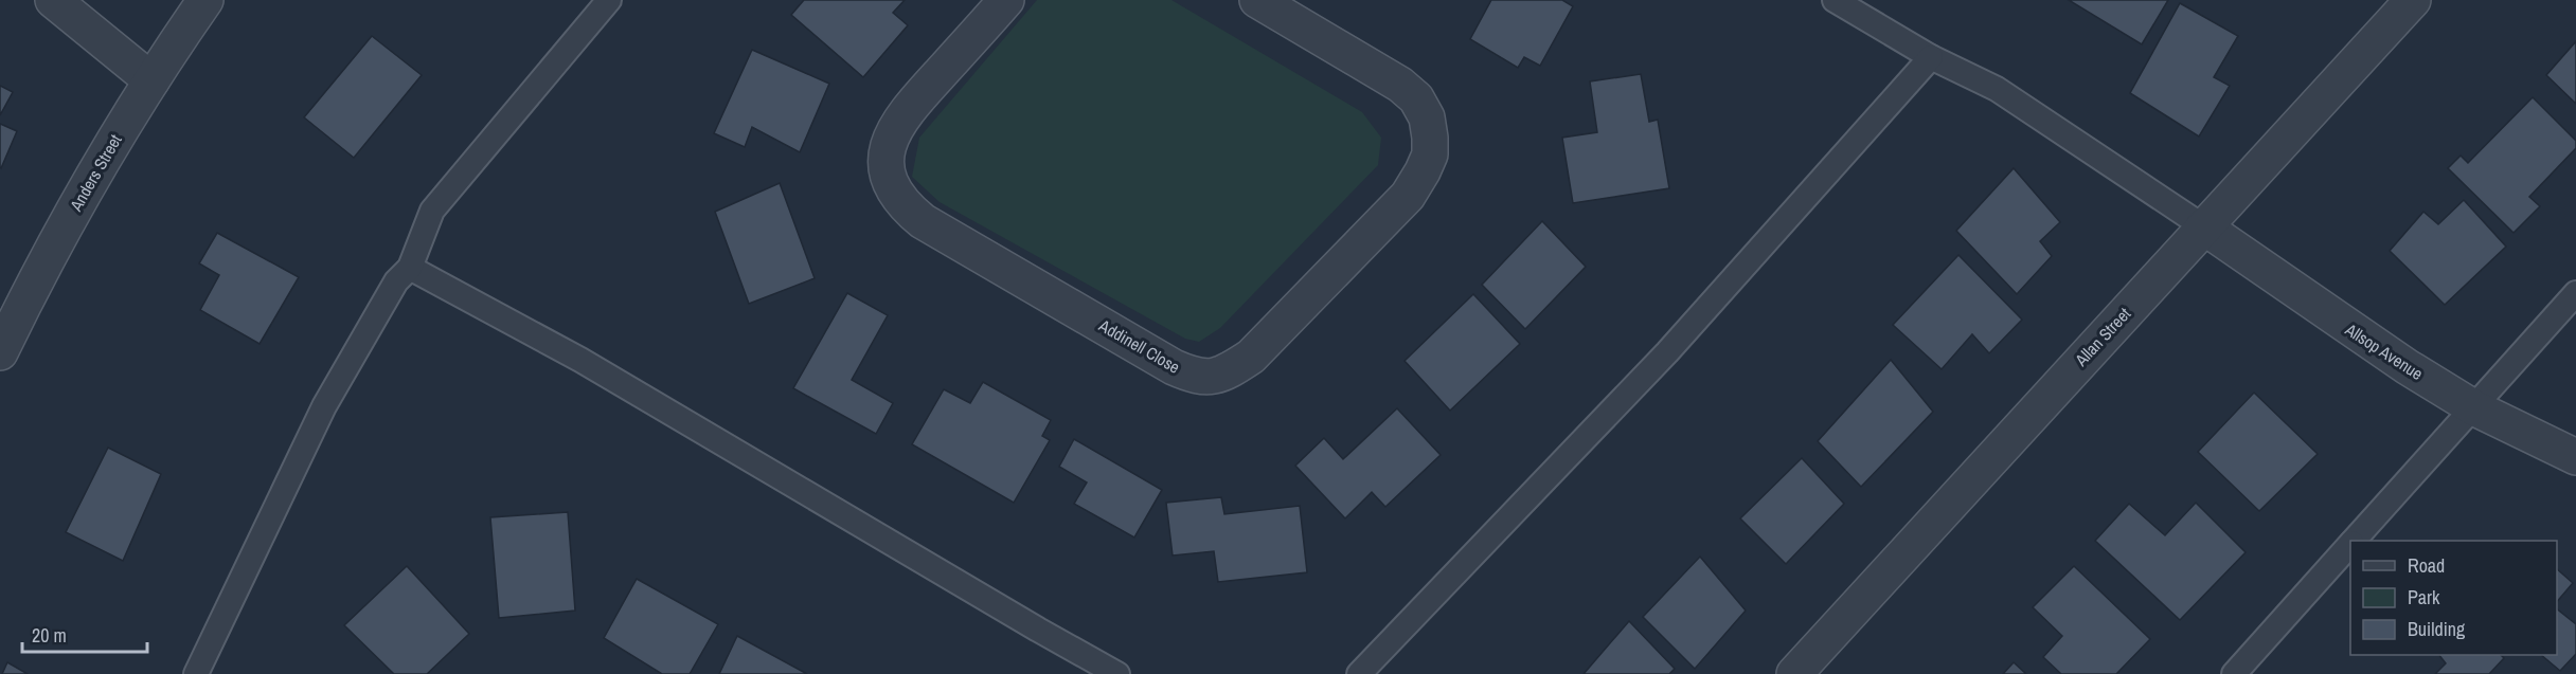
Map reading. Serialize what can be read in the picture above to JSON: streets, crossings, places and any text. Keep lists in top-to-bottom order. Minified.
{"streets":{"street":["Anders Street","Allan Street","Addinell Close","Allsop Avenue"]},"crossings":[["Allan Street","Allsop Avenue"]],"legend":["Road","Park","Building"],"scale_bar":"20 m"}
